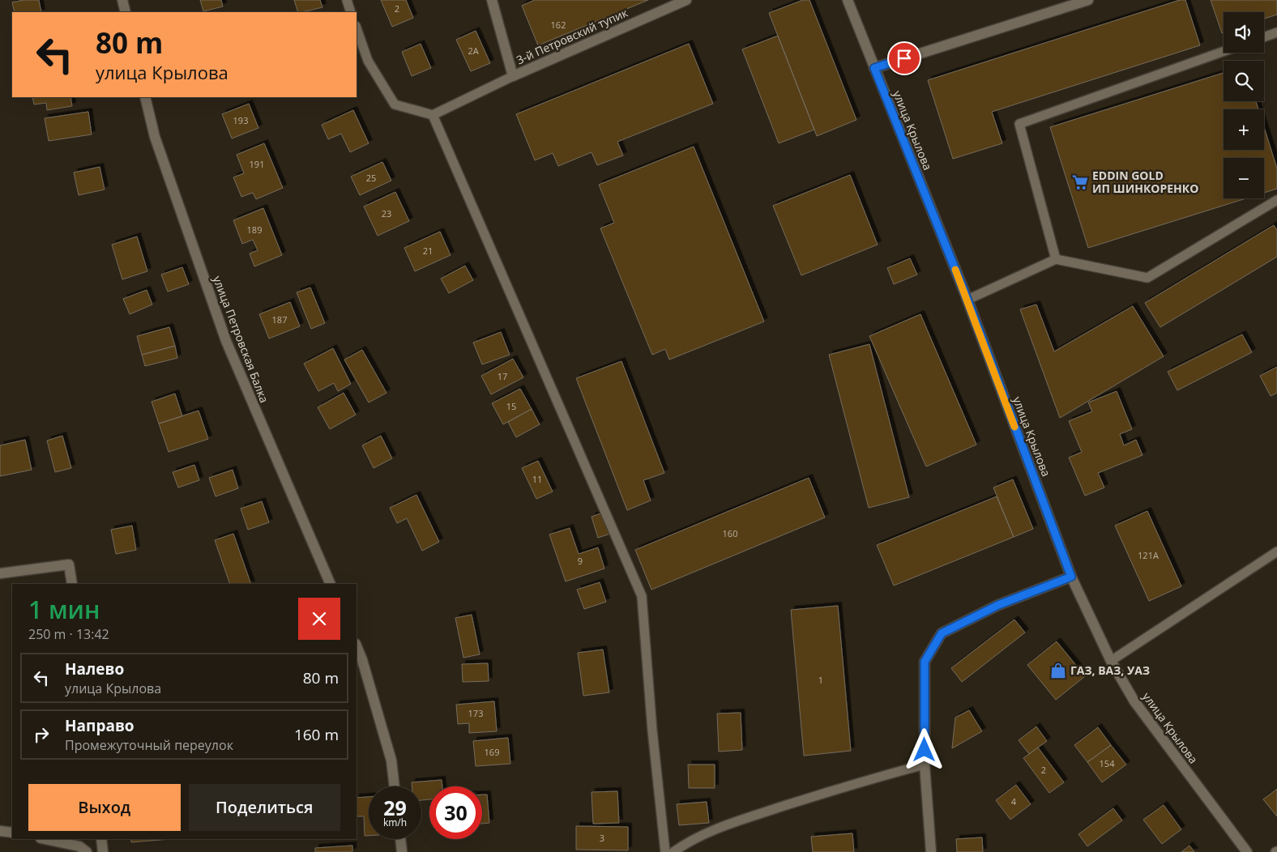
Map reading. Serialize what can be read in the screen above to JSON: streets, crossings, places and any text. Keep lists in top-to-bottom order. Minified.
{"streets":{"street":["3-й Петровский тупик","улица Крылова","улица Петровская Балка"]},"places":{"supermarket":["EDDIN GOLD ИП ШИНКОРЕНКО"],"shop":["ГАЗ, ВАЗ, УАЗ"]},"house_numbers":["2","162","2А","193","191","25","23","189","21","187","17","15","11","160","121А","9","1","173","169","154","2","4","3"],"page":{"map_buttons":["+","−"],"turn":["80 m","улица Крылова"],"heading":["1 мин","250 m · 13:42"],"list":[{"name":"Налево","note":"улица Крылова","value":"80 m"},{"name":"Направо","note":"Промежуточный переулок","value":"160 m"}],"buttons":["Выход","Поделиться"],"speed":"29 km/h","limit":"30"}}
